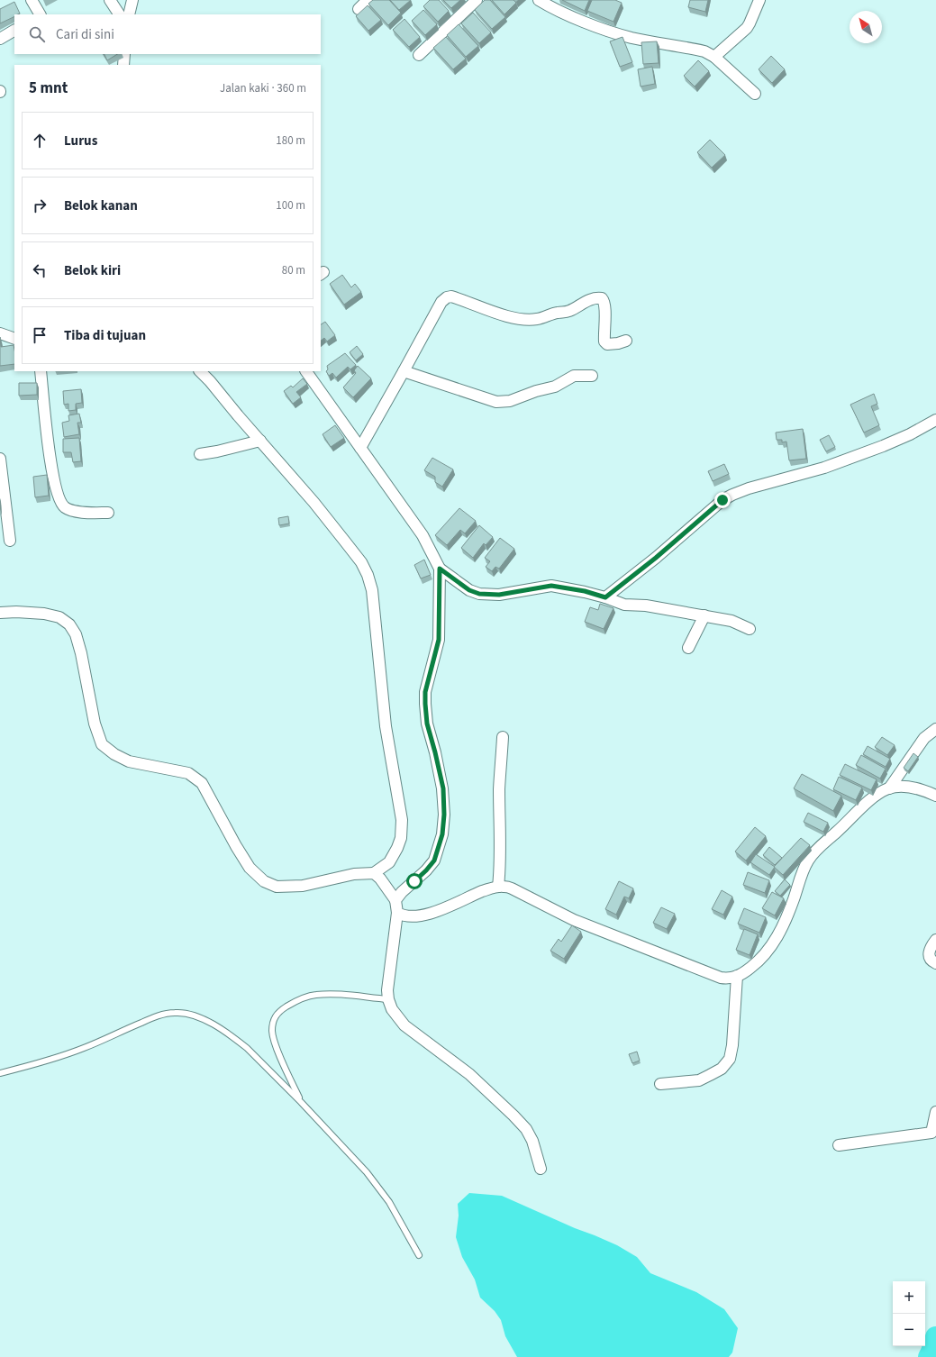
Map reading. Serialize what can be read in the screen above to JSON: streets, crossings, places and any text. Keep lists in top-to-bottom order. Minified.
{"north":"top left","page":{"search":"Cari di sini","heading":["5 mnt","Jalan kaki · 360 m"],"list":[["Lurus","180 m"],["Belok kanan","100 m"],["Belok kiri","80 m"],"Tiba di tujuan"],"map_buttons":["+","−"]}}
